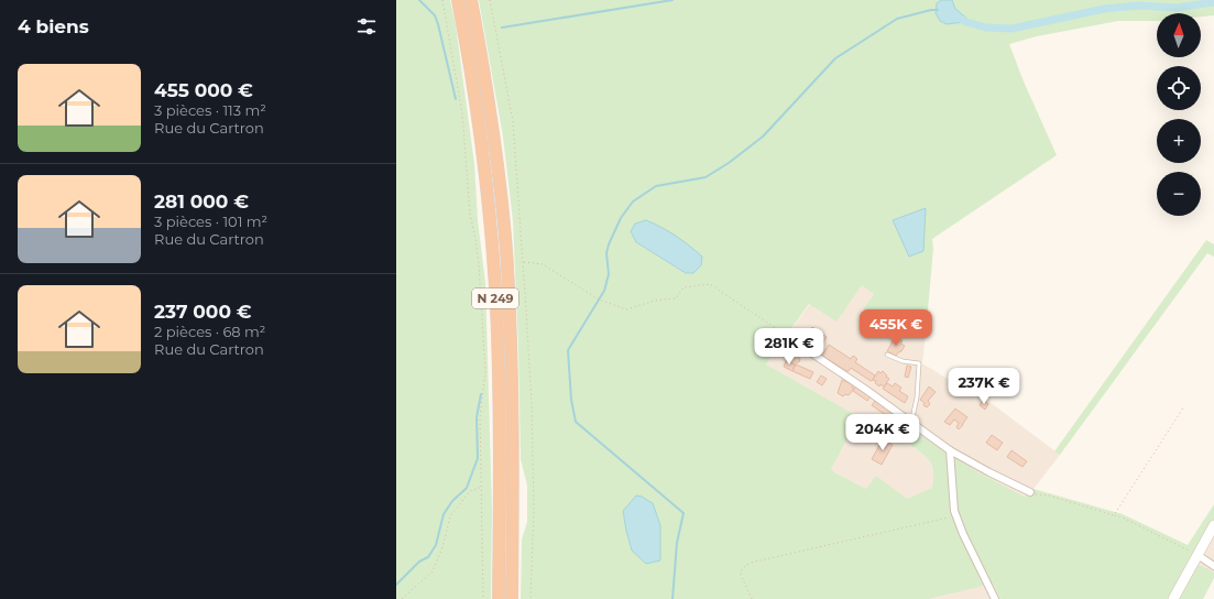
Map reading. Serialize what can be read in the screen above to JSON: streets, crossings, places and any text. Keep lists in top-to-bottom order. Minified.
{"streets":{"highway":["N 249"]},"north":"top","page":{"heading":"4 biens","map_buttons":["+","−"],"list":[{"name":"455 000 €","note":"3 pièces · 113 m² · Rue du Cartron"},{"name":"281 000 €","note":"3 pièces · 101 m² · Rue du Cartron"},{"name":"237 000 €","note":"2 pièces · 68 m² · Rue du Cartron"}],"price":["455K €","281K €","237K €","204K €"]}}
